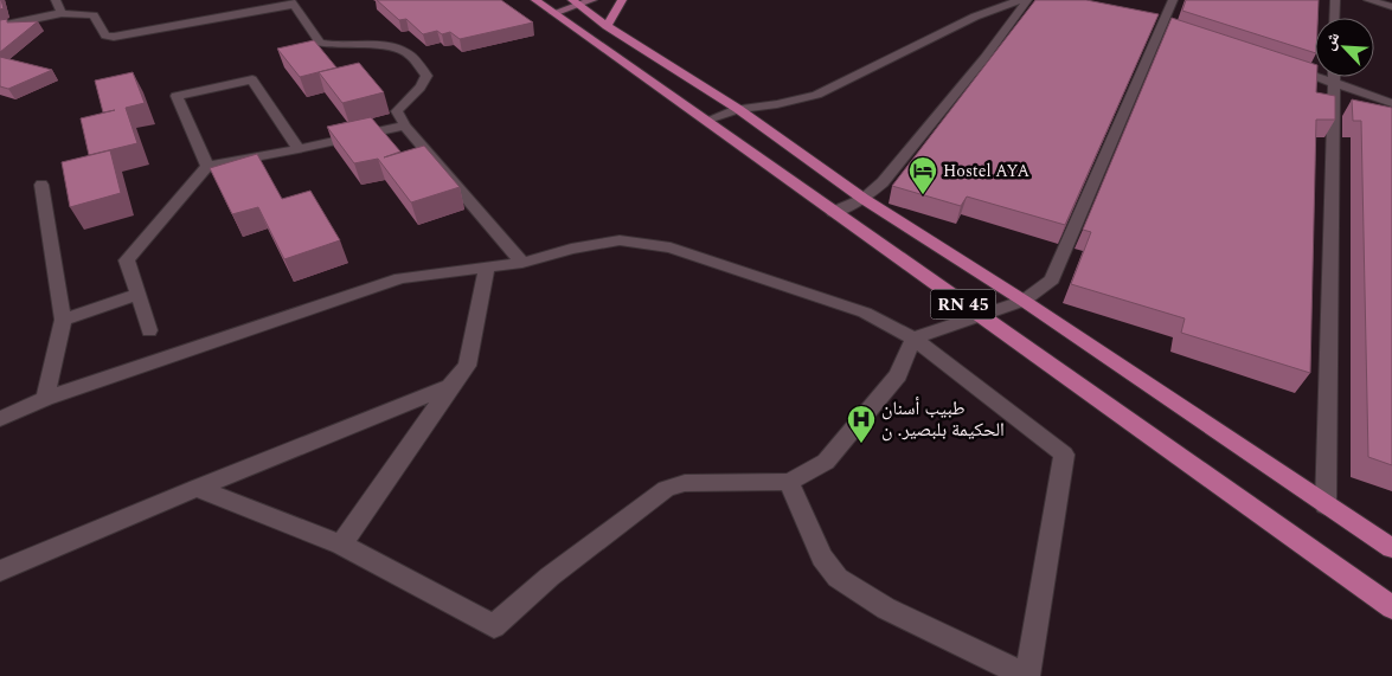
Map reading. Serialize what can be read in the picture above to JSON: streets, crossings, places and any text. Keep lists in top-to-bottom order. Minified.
{"streets":{"main road":["RN 45"]},"places":{"hotel":["Hostel AYA"],"hospital":["طبيب أسنان الحكيمة بلبصير. ن"]},"north":"top left"}
